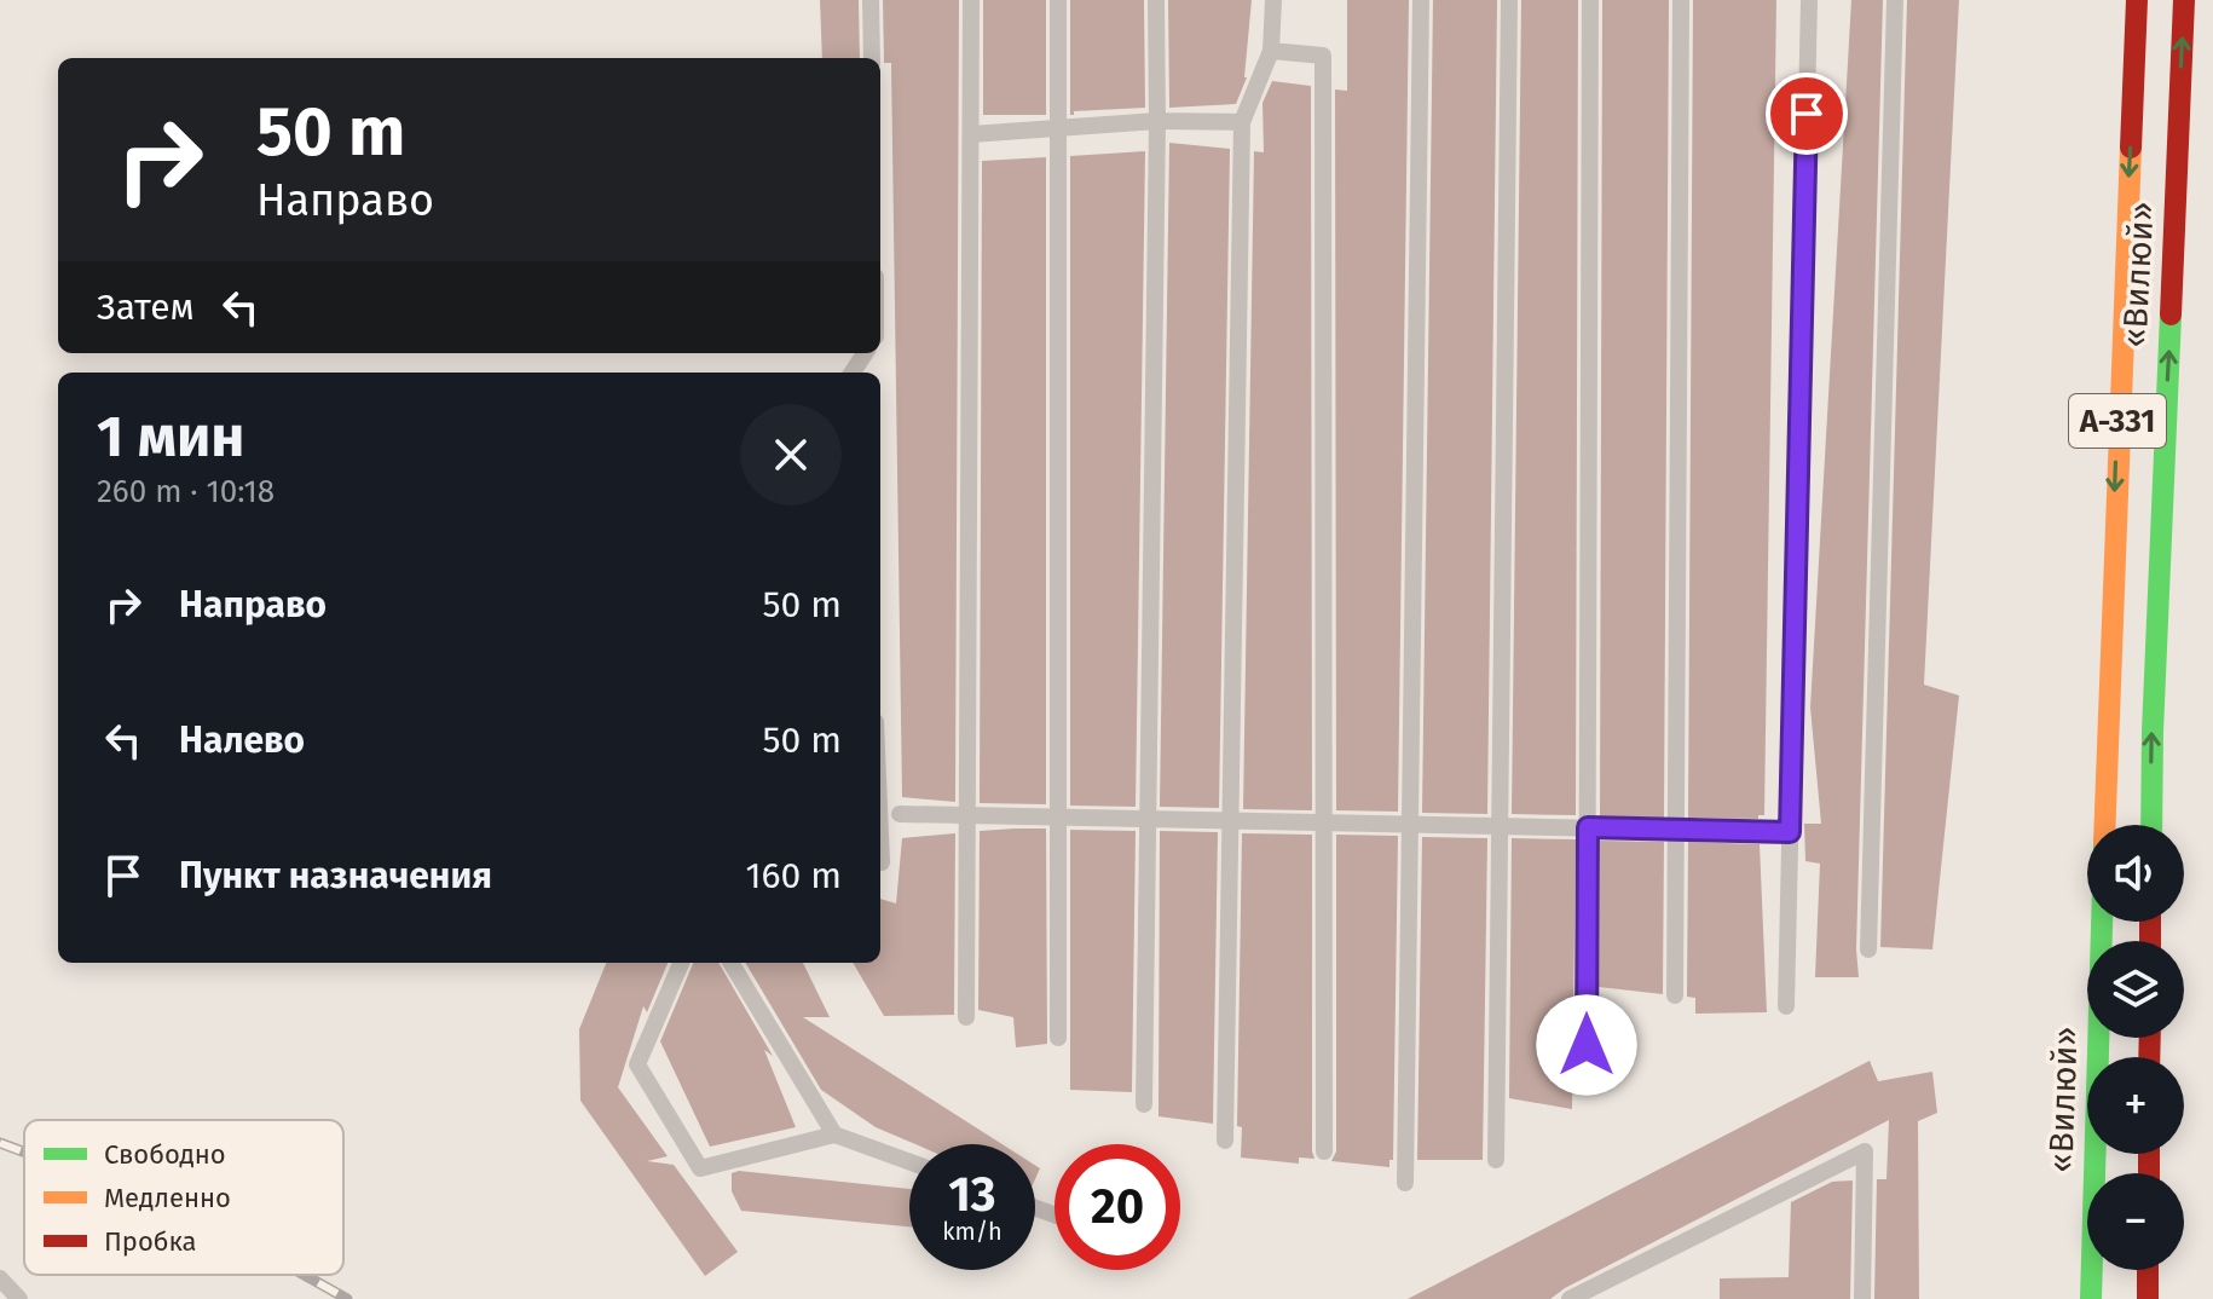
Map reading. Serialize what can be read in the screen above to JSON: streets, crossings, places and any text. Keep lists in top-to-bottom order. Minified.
{"streets":{"highway":["«Вилюй»","А-331"]},"legend":["Свободно","Медленно","Пробка"],"page":{"turn":["50 m","Направо"],"then":"Затем","heading":["1 мин","260 m · 10:18"],"list":[{"name":"Направо","value":"50 m"},{"name":"Налево","value":"50 m"},{"name":"Пункт назначения","value":"160 m"}],"map_buttons":["+","−"],"speed":"13 km/h","limit":"20"}}
